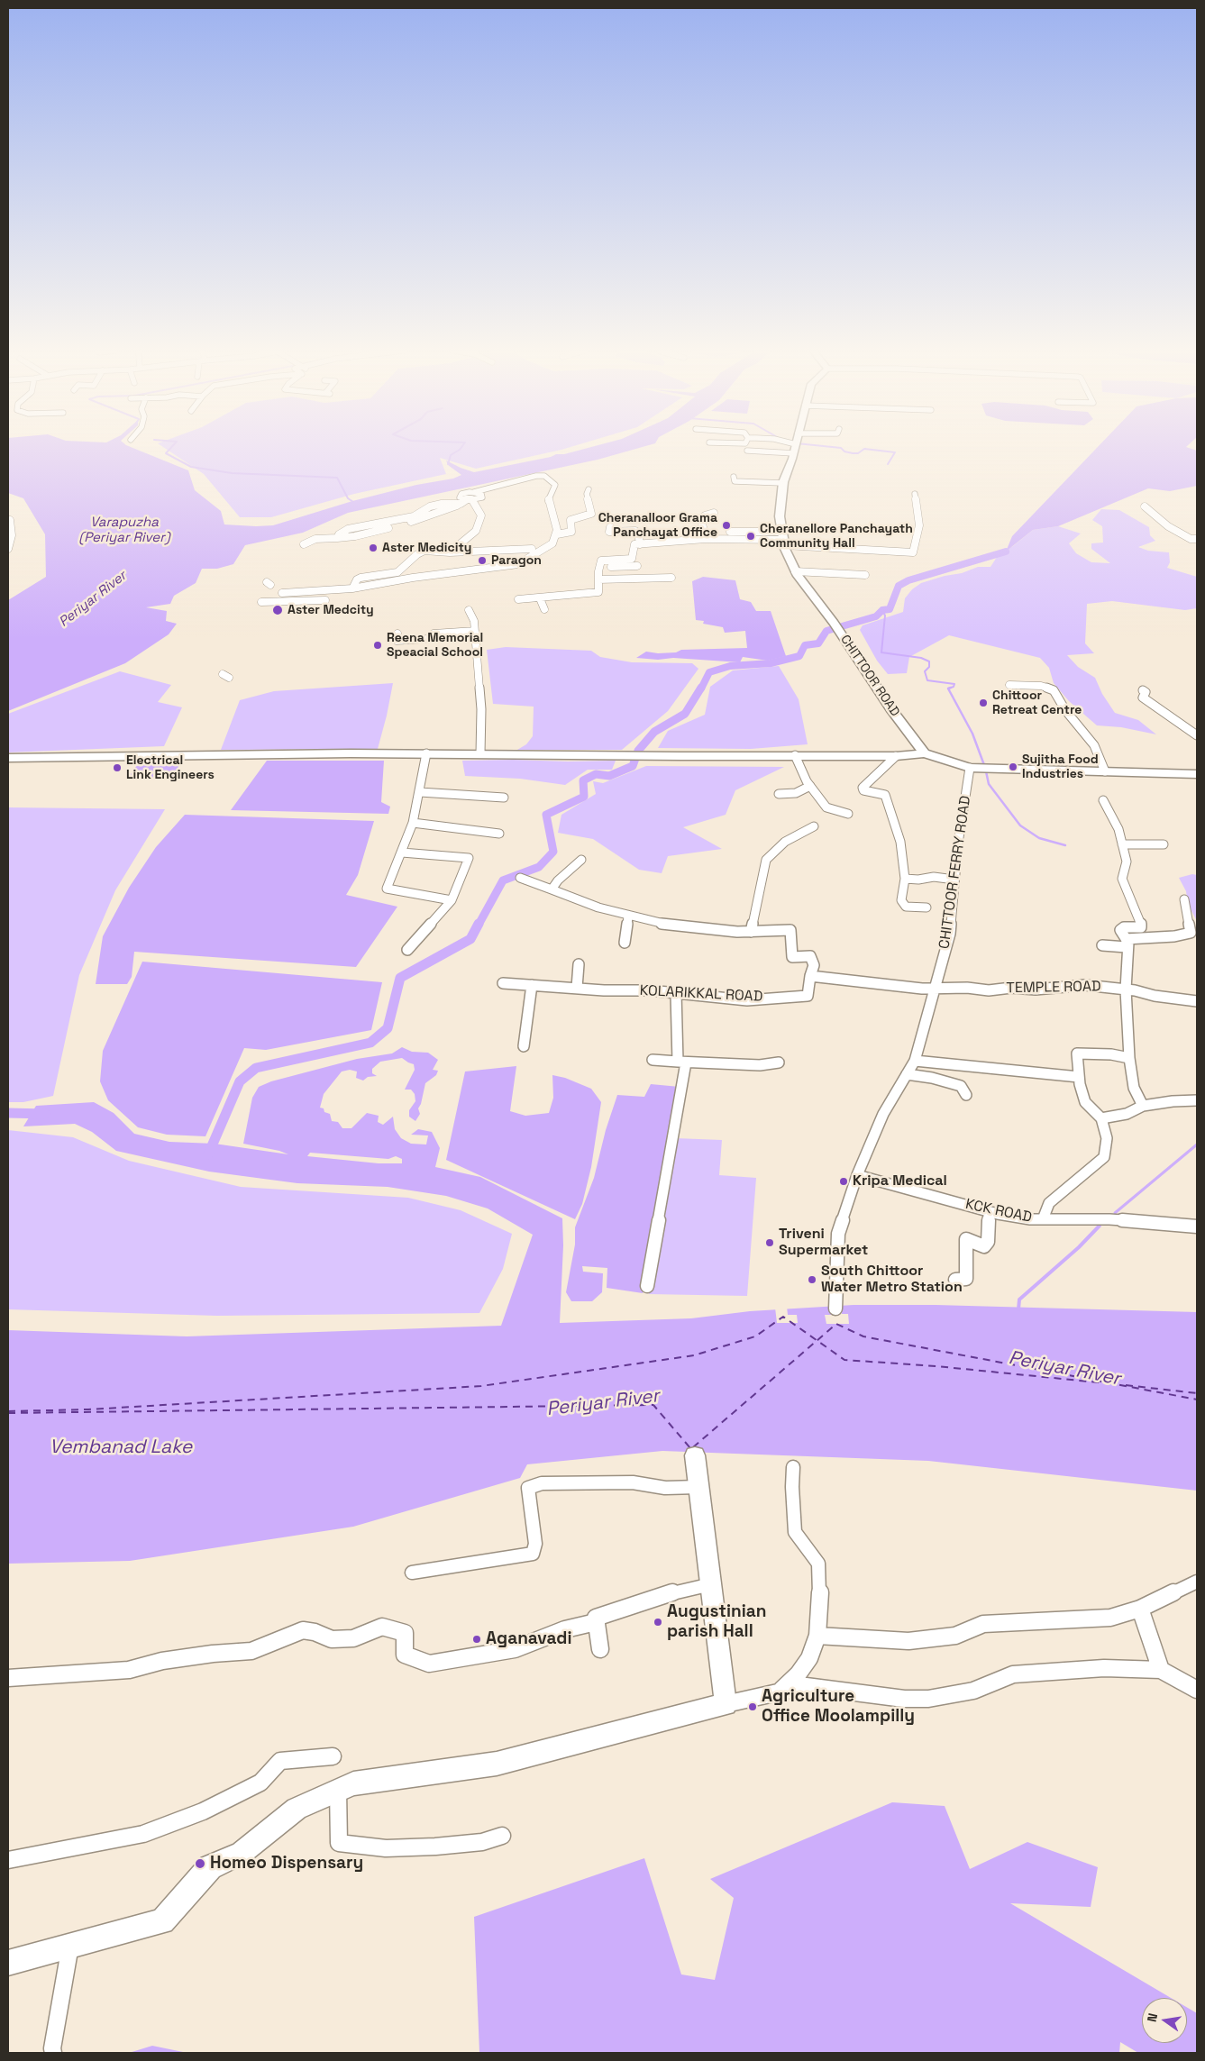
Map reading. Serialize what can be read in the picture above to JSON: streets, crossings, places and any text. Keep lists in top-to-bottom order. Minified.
{"streets":{"main road":["CHITTOOR ROAD"],"street":["CHITTOOR FERRY ROAD","TEMPLE ROAD","KOLARIKKAL ROAD","KCK ROAD"]},"crossings":[["CHITTOOR FERRY ROAD","TEMPLE ROAD"],["CHITTOOR FERRY ROAD","KCK ROAD"]],"water":["Varapuzha (Periyar River)","Periyar River","Vembanad Lake"],"places":["Cheranalloor Grama Panchayat Office","Cheranellore Panchayath Community Hall","Aster Medicity","Paragon","Aster Medcity","Reena Memorial Speacial School","Chittoor Retreat Centre","Sujitha Food Industries","Electrical Link Engineers","Kripa Medical","Triveni Supermarket","South Chittoor Water Metro Station","Augustinian parish Hall","Aganavadi","Agriculture Office Moolampilly","Homeo Dispensary"],"north":"left"}
